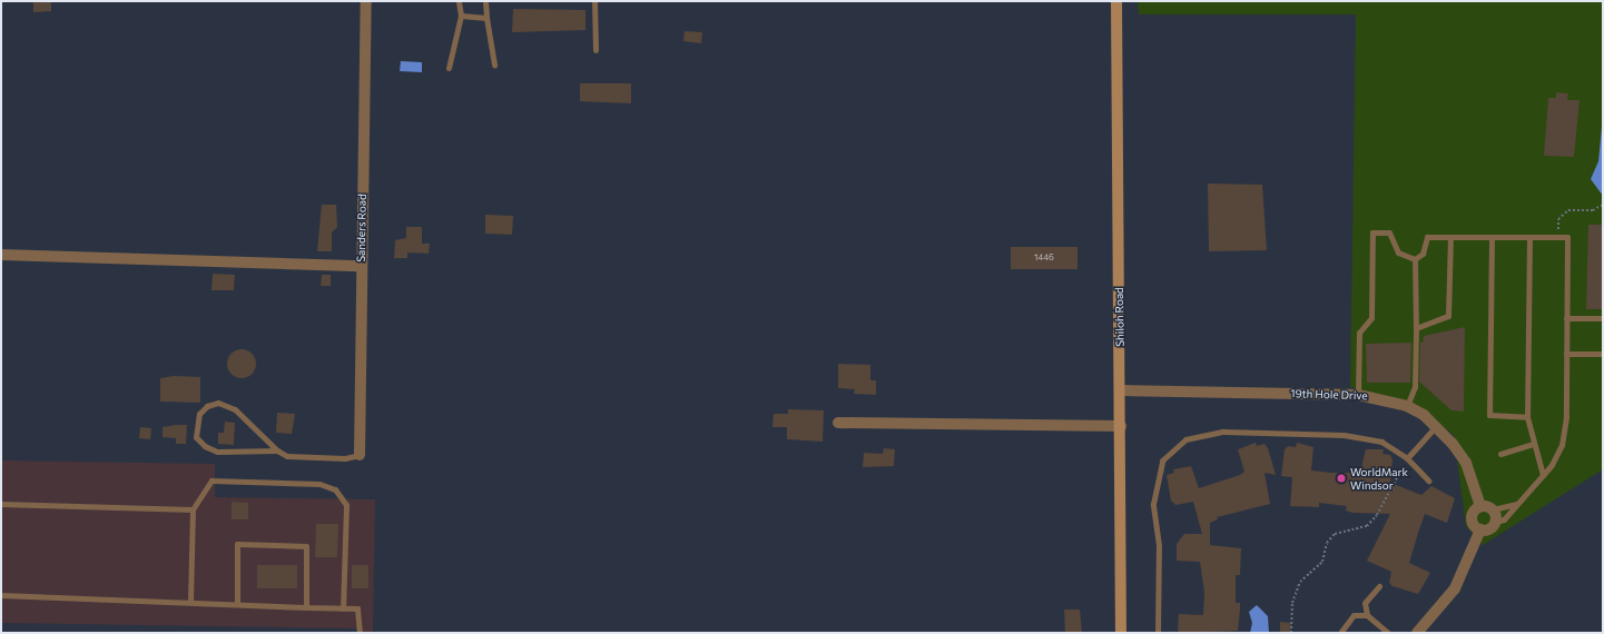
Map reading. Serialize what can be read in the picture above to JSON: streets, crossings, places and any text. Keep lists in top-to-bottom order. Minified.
{"streets":{"main road":["Shiloh Road"],"street":["Sanders Road","19th Hole Drive"]},"crossings":[["Shiloh Road","19th Hole Drive"]],"places":["WorldMark Windsor"],"house_numbers":["1446"]}
